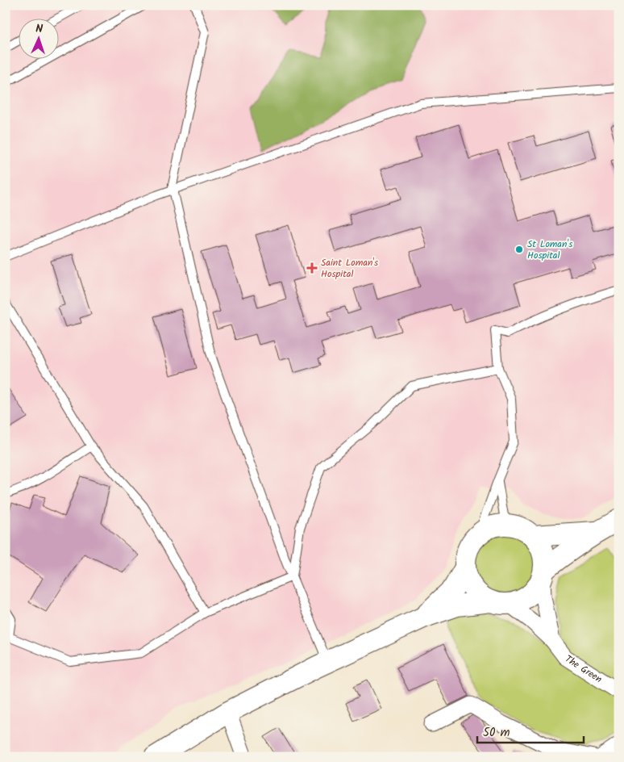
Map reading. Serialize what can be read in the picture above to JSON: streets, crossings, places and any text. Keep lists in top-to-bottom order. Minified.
{"streets":{"street":["The Green"]},"places":{"other":["St Loman's Hospital"],"health":["Saint Loman's Hospital"]},"scale_bar":"50 m","north":"top"}
